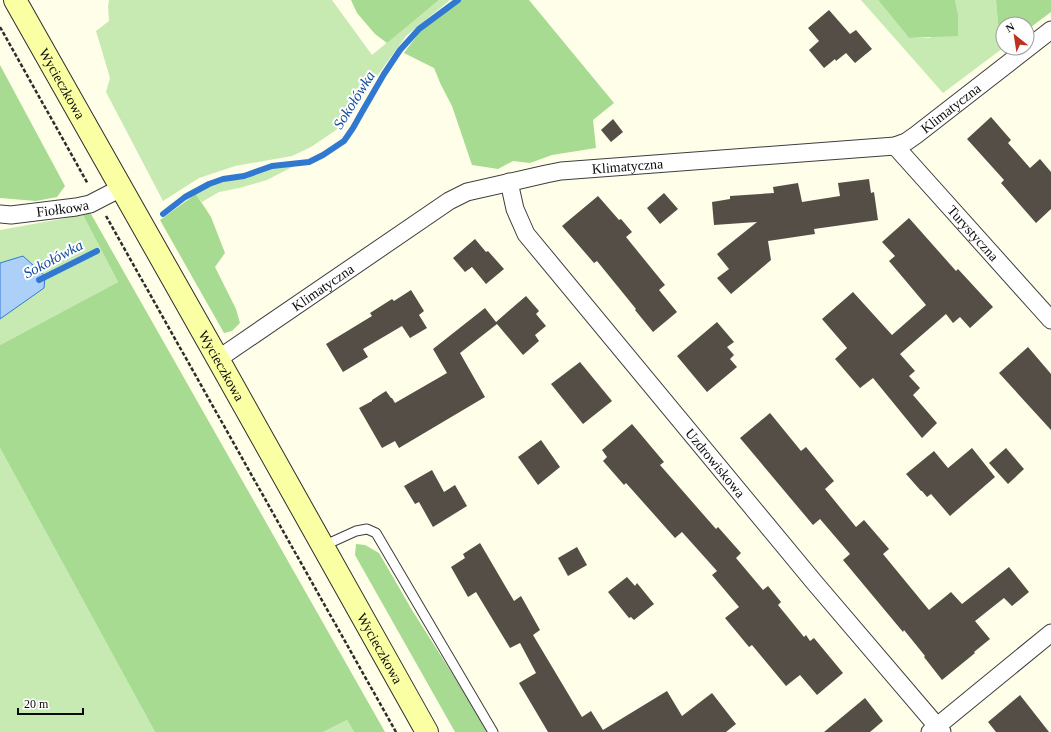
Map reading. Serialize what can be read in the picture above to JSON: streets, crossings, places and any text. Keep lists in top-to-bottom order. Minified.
{"streets":{"street":["Wycieczkowa","Klimatyczna","Fiołkowa","Turystyczna","Uzdrowiskowa"]},"crossings":[["Wycieczkowa","Klimatyczna"],["Wycieczkowa","Fiołkowa"],["Klimatyczna","Turystyczna"],["Klimatyczna","Uzdrowiskowa"]],"water":["Sokołówka"],"scale_bar":"20 m","north":"top left"}
